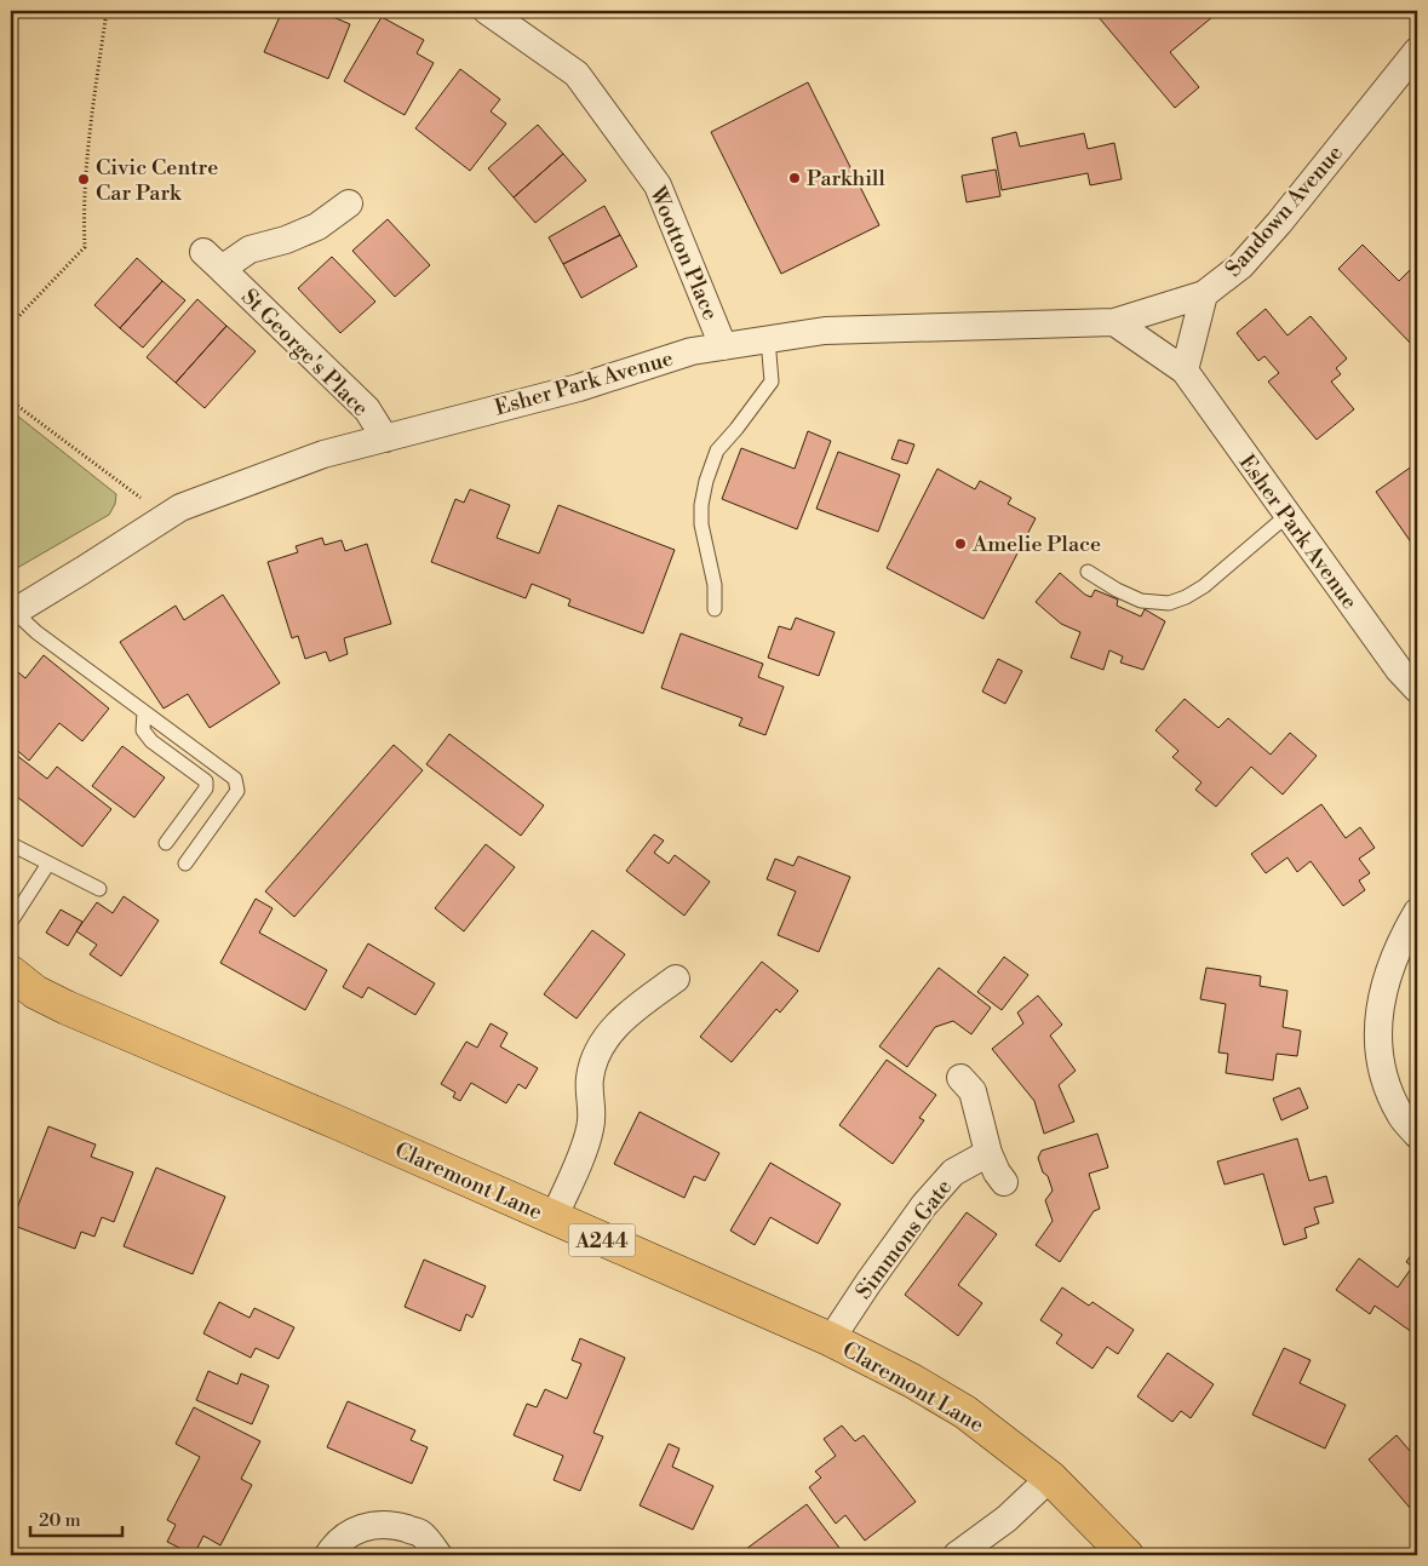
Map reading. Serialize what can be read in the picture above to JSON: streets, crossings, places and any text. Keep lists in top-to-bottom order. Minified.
{"streets":{"main road":["Claremont Lane","A244"],"street":["Sandown Avenue","Wootton Place","St George's Place","Esher Park Avenue","Simmons Gate"]},"crossings":[["Sandown Avenue","Esher Park Avenue"],["Wootton Place","Esher Park Avenue"],["St George's Place","Esher Park Avenue"],["Claremont Lane","Simmons Gate"]],"places":["Parkhill","Civic Centre Car Park","Amelie Place"],"scale_bar":"20 m"}
